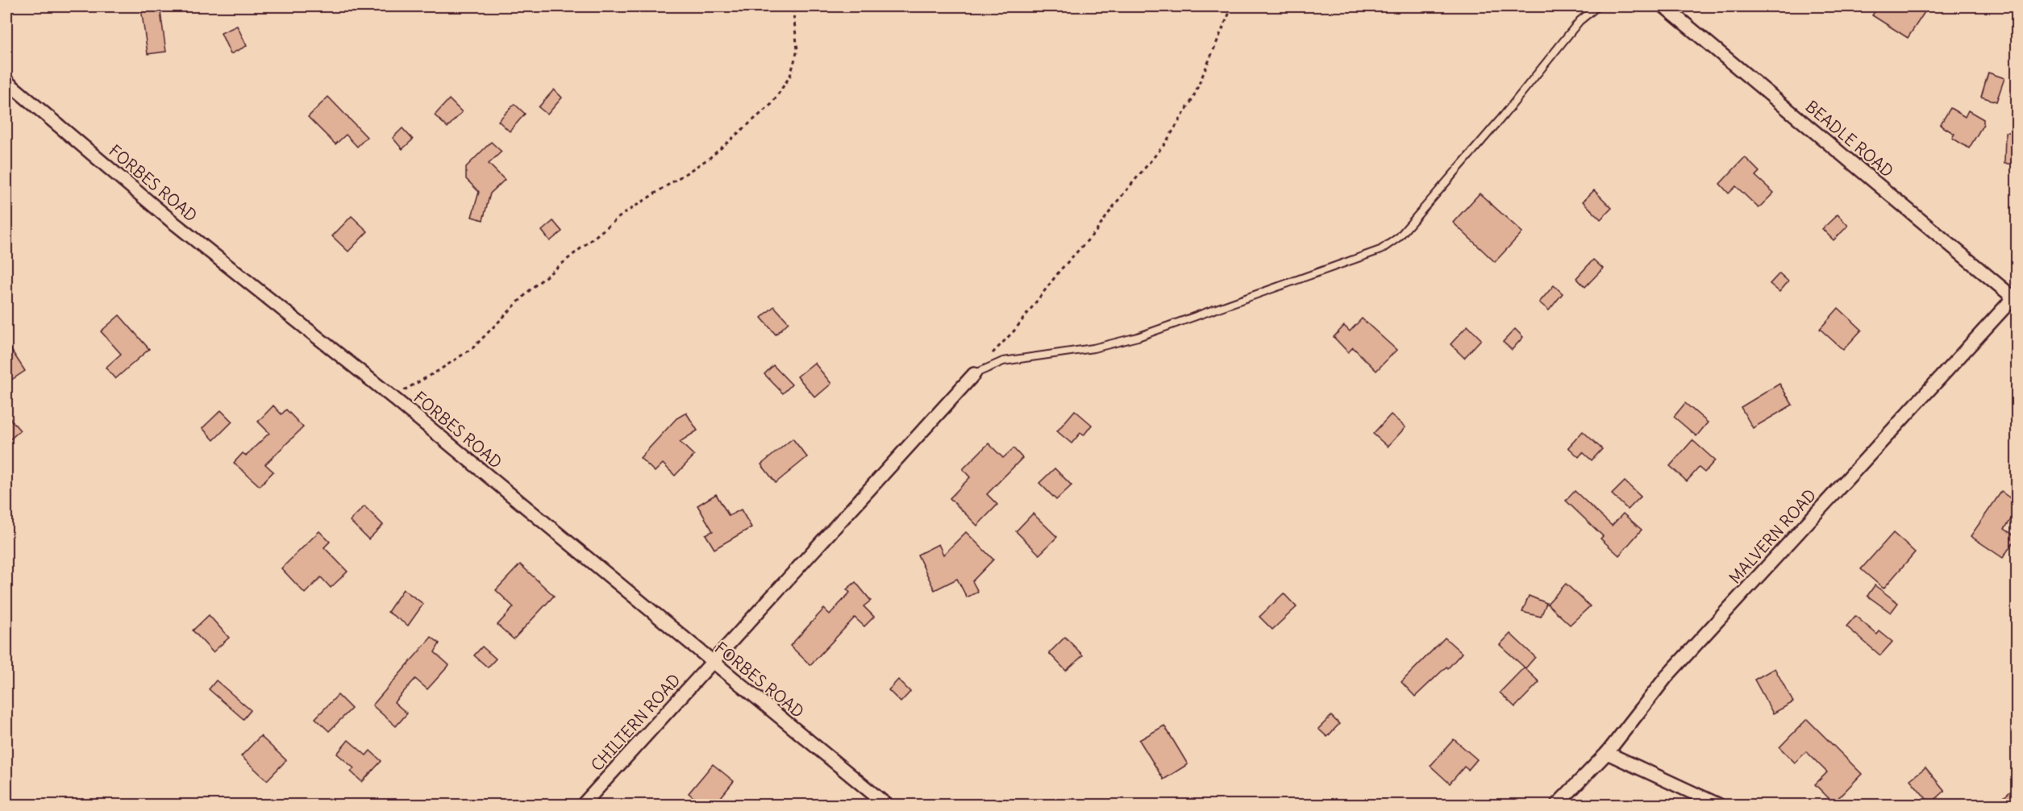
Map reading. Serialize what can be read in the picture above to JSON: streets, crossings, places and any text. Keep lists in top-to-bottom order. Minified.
{"streets":{"street":["BEADLE ROAD","FORBES ROAD","MALVERN ROAD","CHILTERN ROAD"]},"crossings":[["BEADLE ROAD","MALVERN ROAD"],["FORBES ROAD","CHILTERN ROAD"]]}
